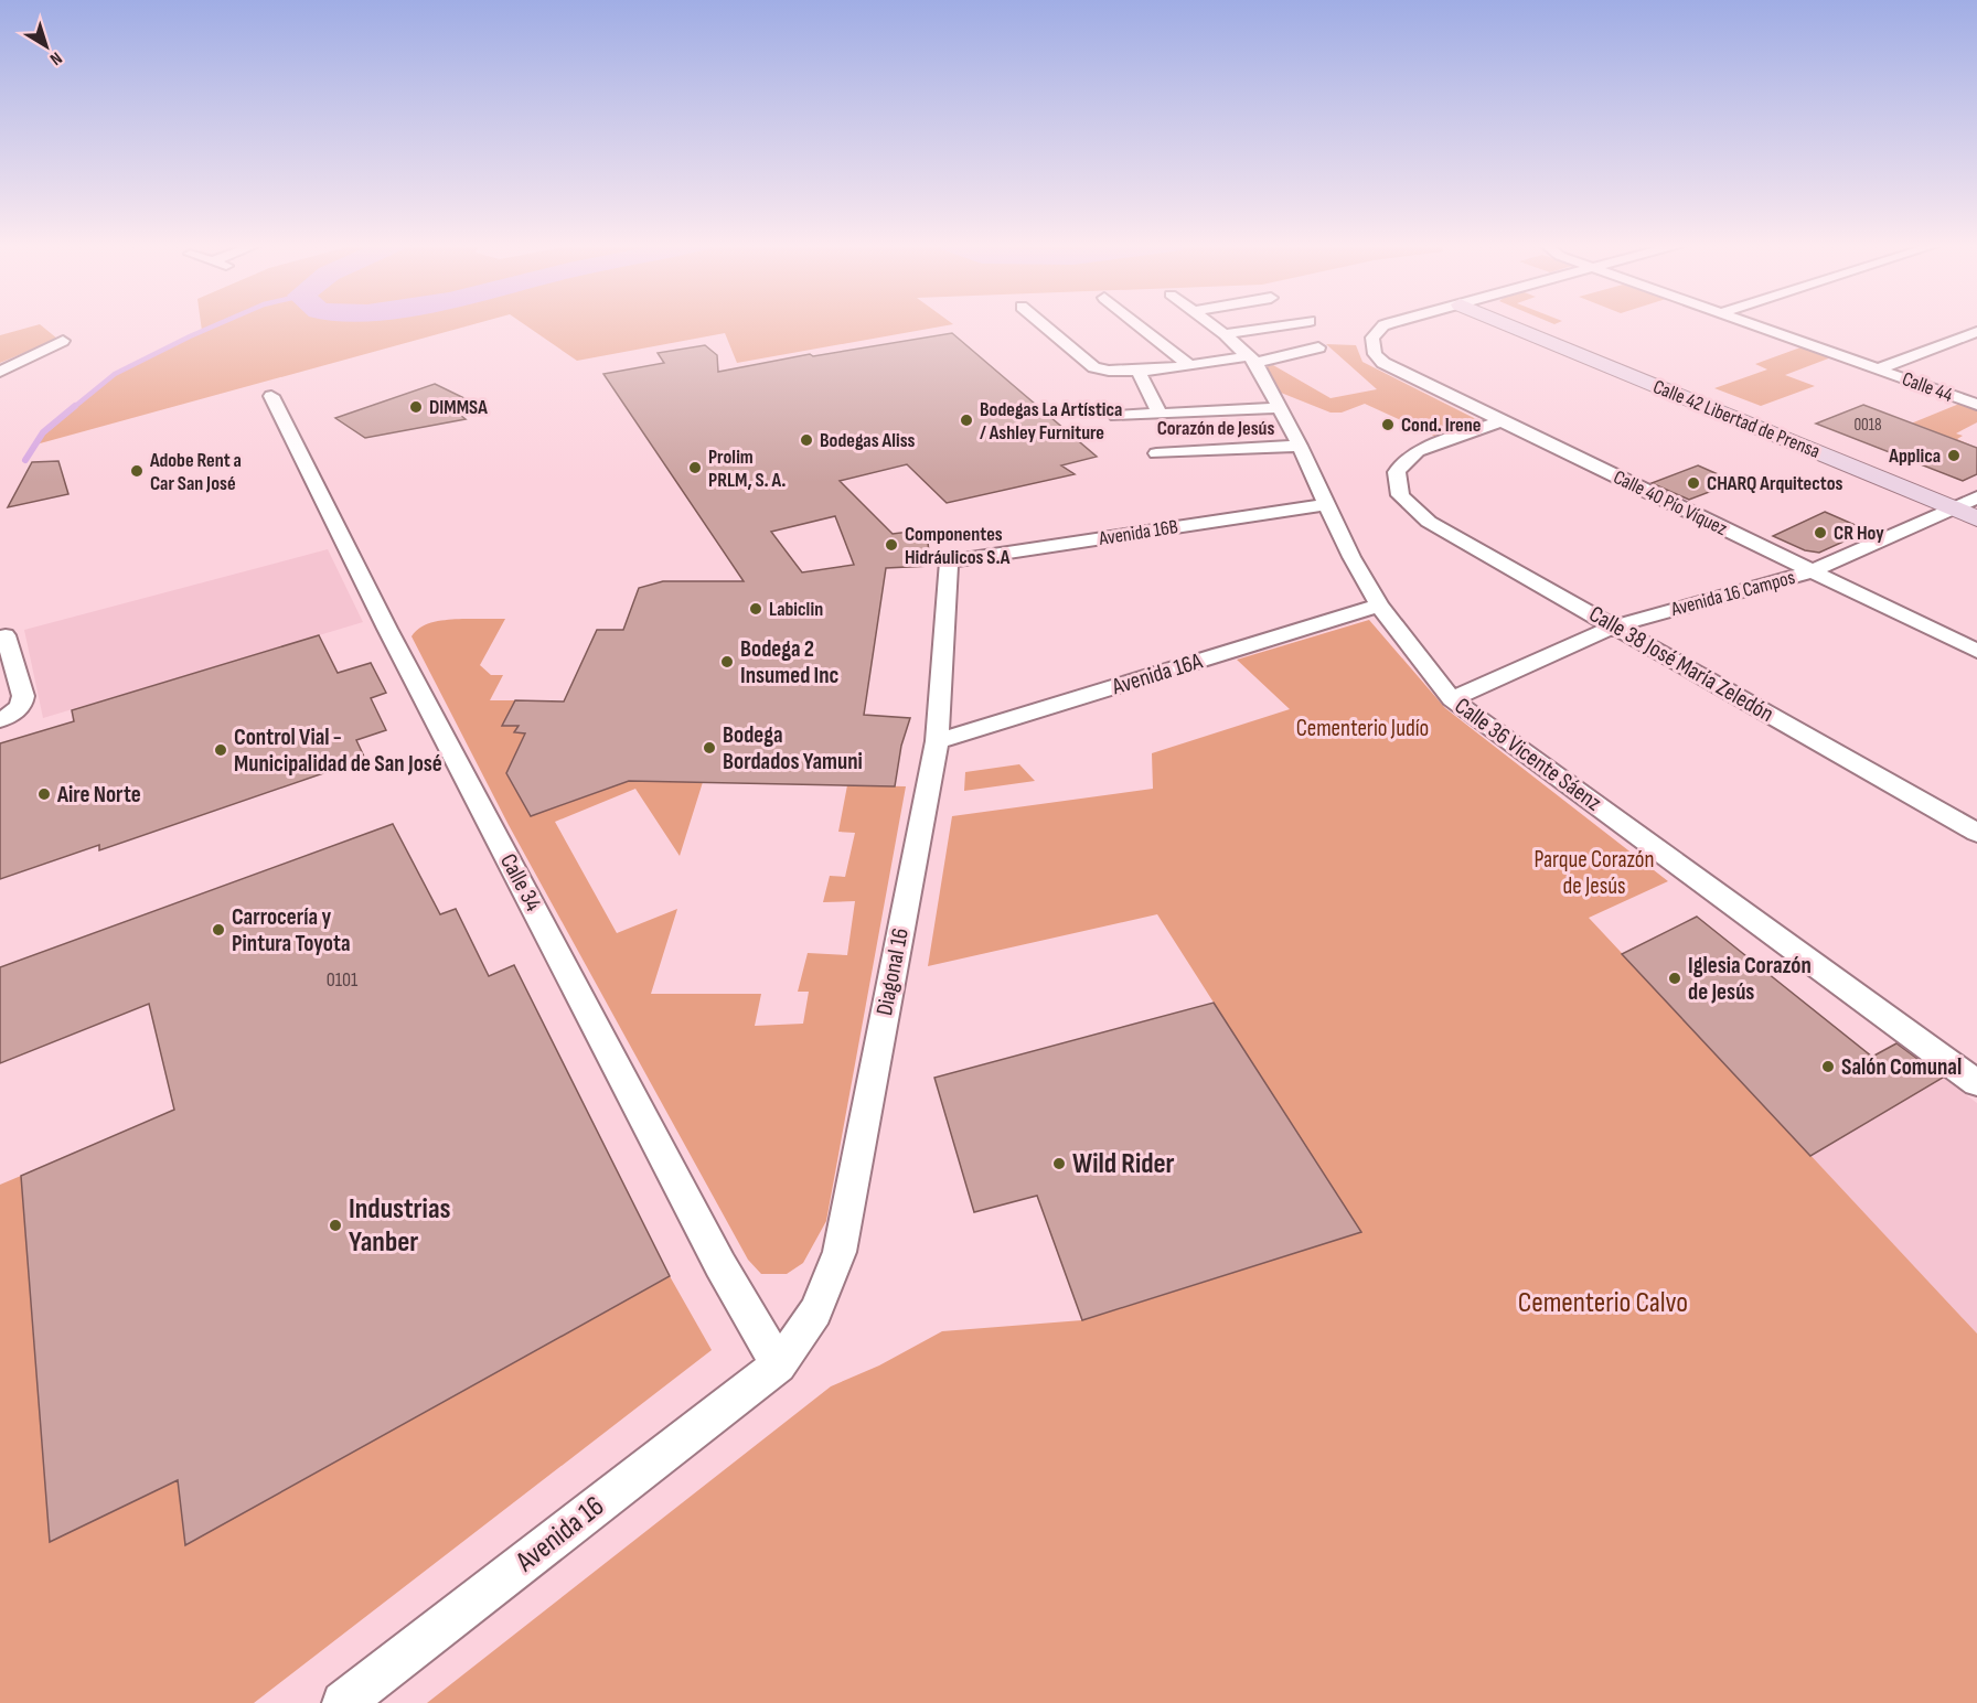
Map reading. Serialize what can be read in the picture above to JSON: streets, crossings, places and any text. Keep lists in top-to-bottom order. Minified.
{"streets":{"main road":["Calle 42 Libertad de Prensa"],"street":["Calle 44","Calle 40 Pío Víquez","Avenida 16B","Avenida 16 Campos","Calle 38 José María Zeledón","Avenida 16A","Calle 36 Vicente Sáenz","Calle 34","Diagonal 16","Avenida 16"]},"crossings":[["Calle 42 Libertad de Prensa","Avenida 16 Campos"],["Calle 40 Pío Víquez","Avenida 16 Campos"],["Calle 40 Pío Víquez","Calle 38 José María Zeledón"],["Avenida 16B","Calle 36 Vicente Sáenz"],["Avenida 16B","Diagonal 16"],["Avenida 16 Campos","Calle 38 José María Zeledón"],["Avenida 16 Campos","Calle 36 Vicente Sáenz"],["Avenida 16A","Calle 36 Vicente Sáenz"],["Avenida 16A","Diagonal 16"],["Calle 34","Diagonal 16"],["Calle 34","Avenida 16"],["Diagonal 16","Avenida 16"]],"districts":["Corazón de Jesús"],"parks":["Cementerio Judío","Parque Corazón de Jesús","Cementerio Calvo"],"places":["DIMMSA","Bodegas La Artística / Ashley Furniture","Cond. Irene","Bodegas Aliss","Applica","Prolim PRLM, S. A.","Adobe Rent a Car San José","CHARQ Arquitectos","CR Hoy","Componentes Hidráulicos S.A","Labiclin","Bodega 2 Insumed Inc","Bodega Bordados Yamuni","Control Vial - Municipalidad de San José","Aire Norte","Carrocería y Pintura Toyota","Iglesia Corazón de Jesús","Salón Comunal","Wild Rider","Industrias Yanber"],"house_numbers":["0018","0101"],"north":"bottom right"}
